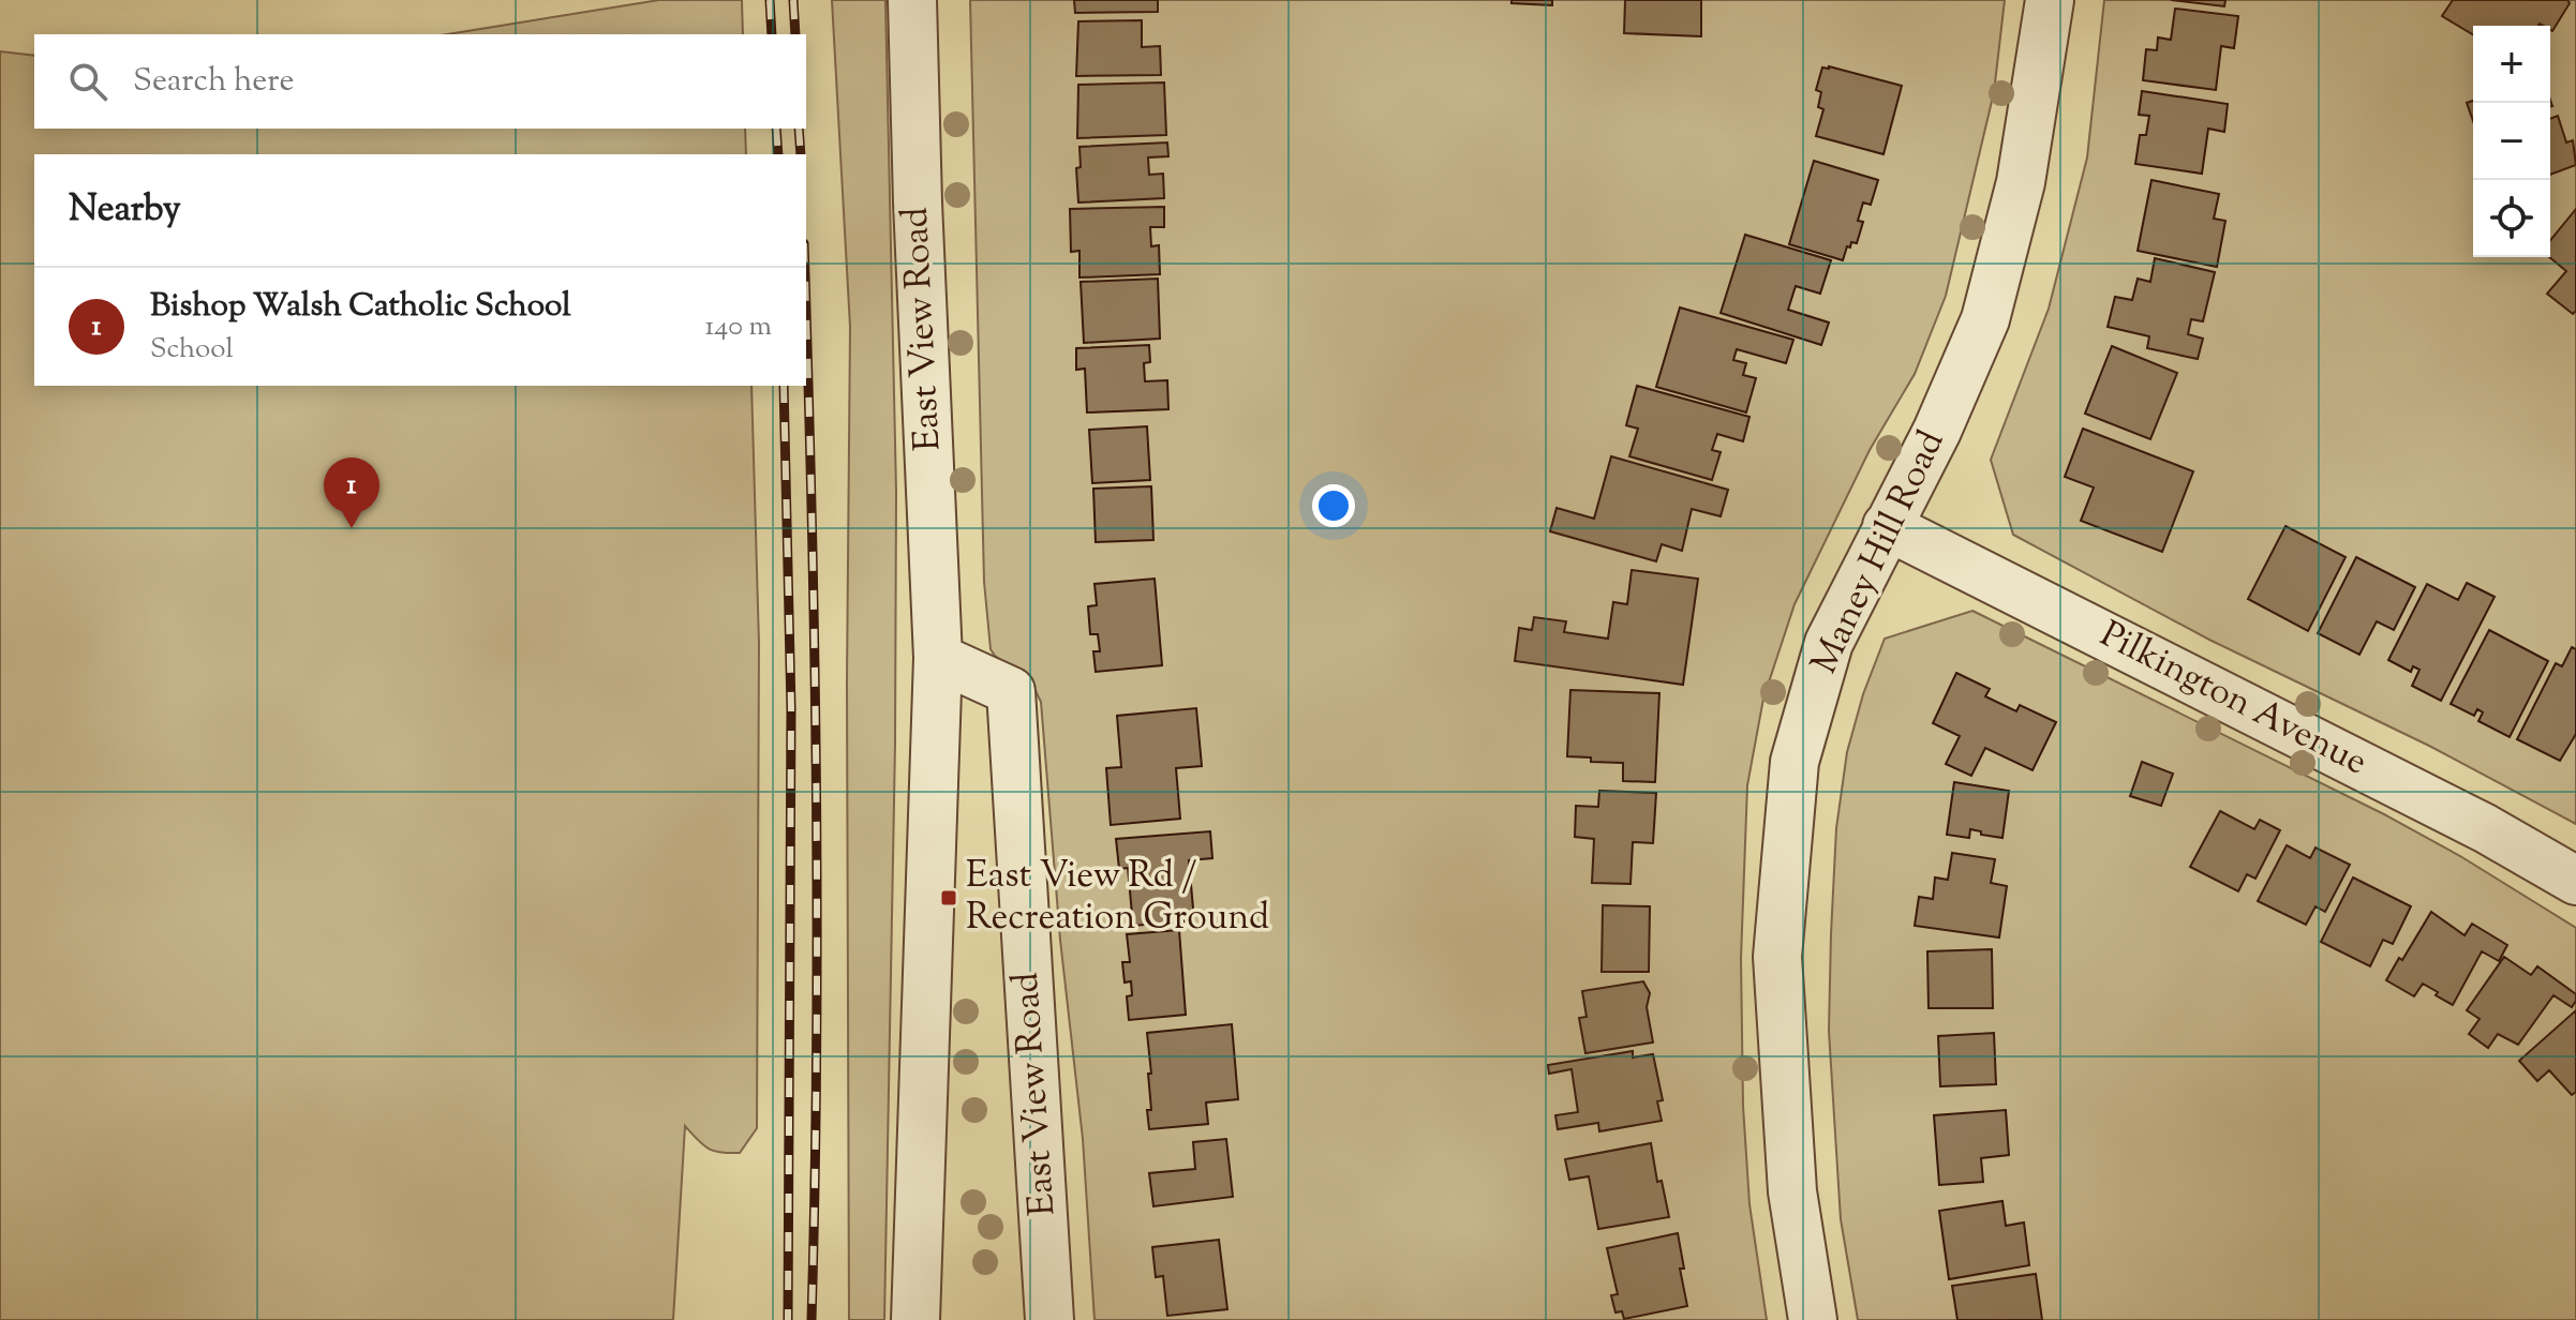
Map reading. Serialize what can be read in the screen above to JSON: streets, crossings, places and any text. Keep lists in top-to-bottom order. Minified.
{"streets":{"street":["East View Road","Maney Hill Road","Pilkington Avenue"]},"crossings":[["Maney Hill Road","Pilkington Avenue"]],"places":{"transit":["East View Rd / Recreation Ground"]},"page":{"map_buttons":["+","−"],"search":"Search here","heading":"Nearby","list":[{"mark":"1","name":"Bishop Walsh Catholic School","note":"School","value":"140 m"}],"pins":"1"}}
